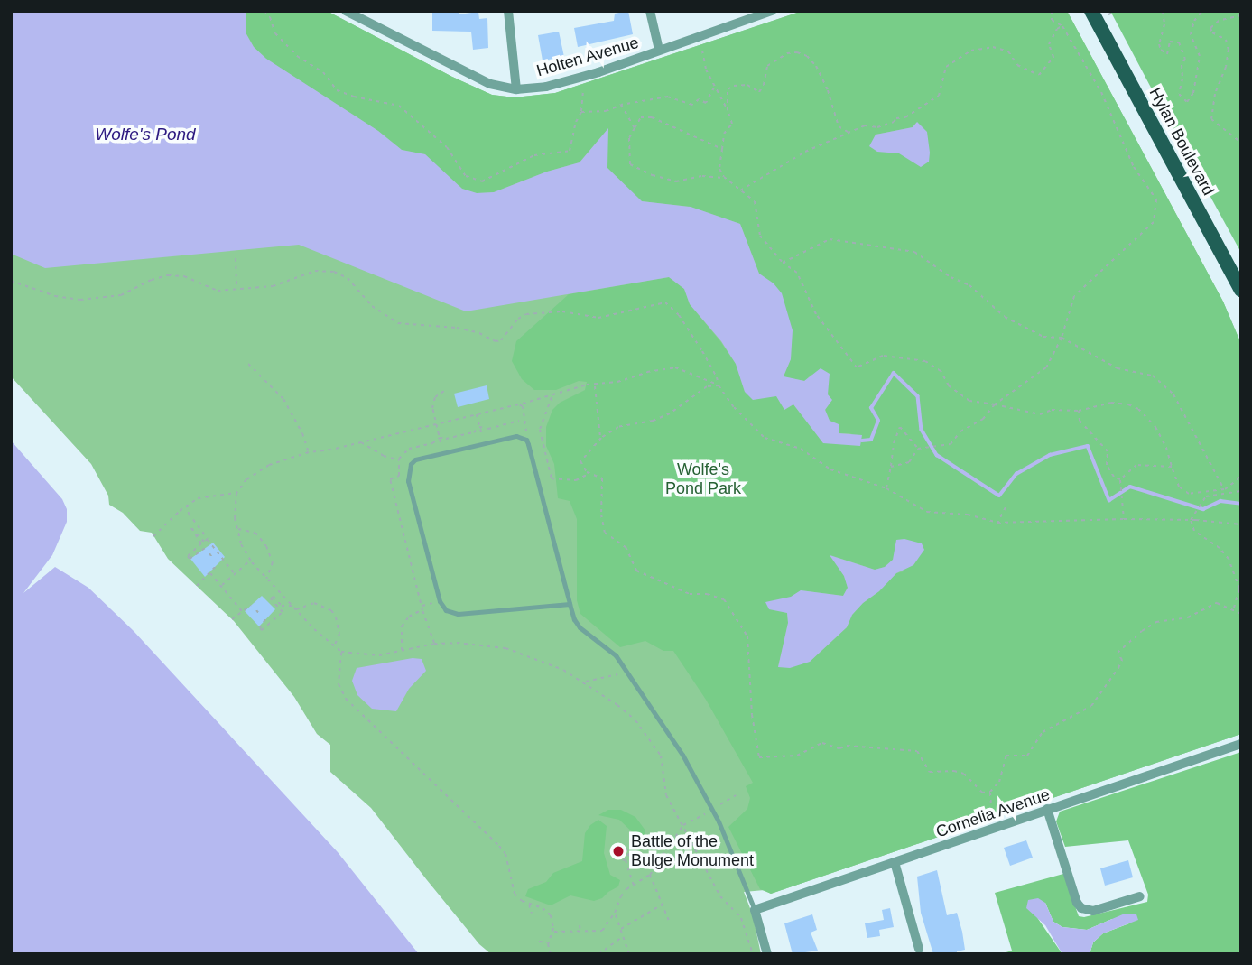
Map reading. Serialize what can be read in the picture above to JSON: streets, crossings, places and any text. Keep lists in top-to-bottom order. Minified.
{"streets":{"main road":["Hylan Boulevard"],"street":["Holten Avenue","Cornelia Avenue"]},"water":["Wolfe's Pond"],"parks":["Wolfe's Pond Park"],"places":["Battle of the Bulge Monument"]}
